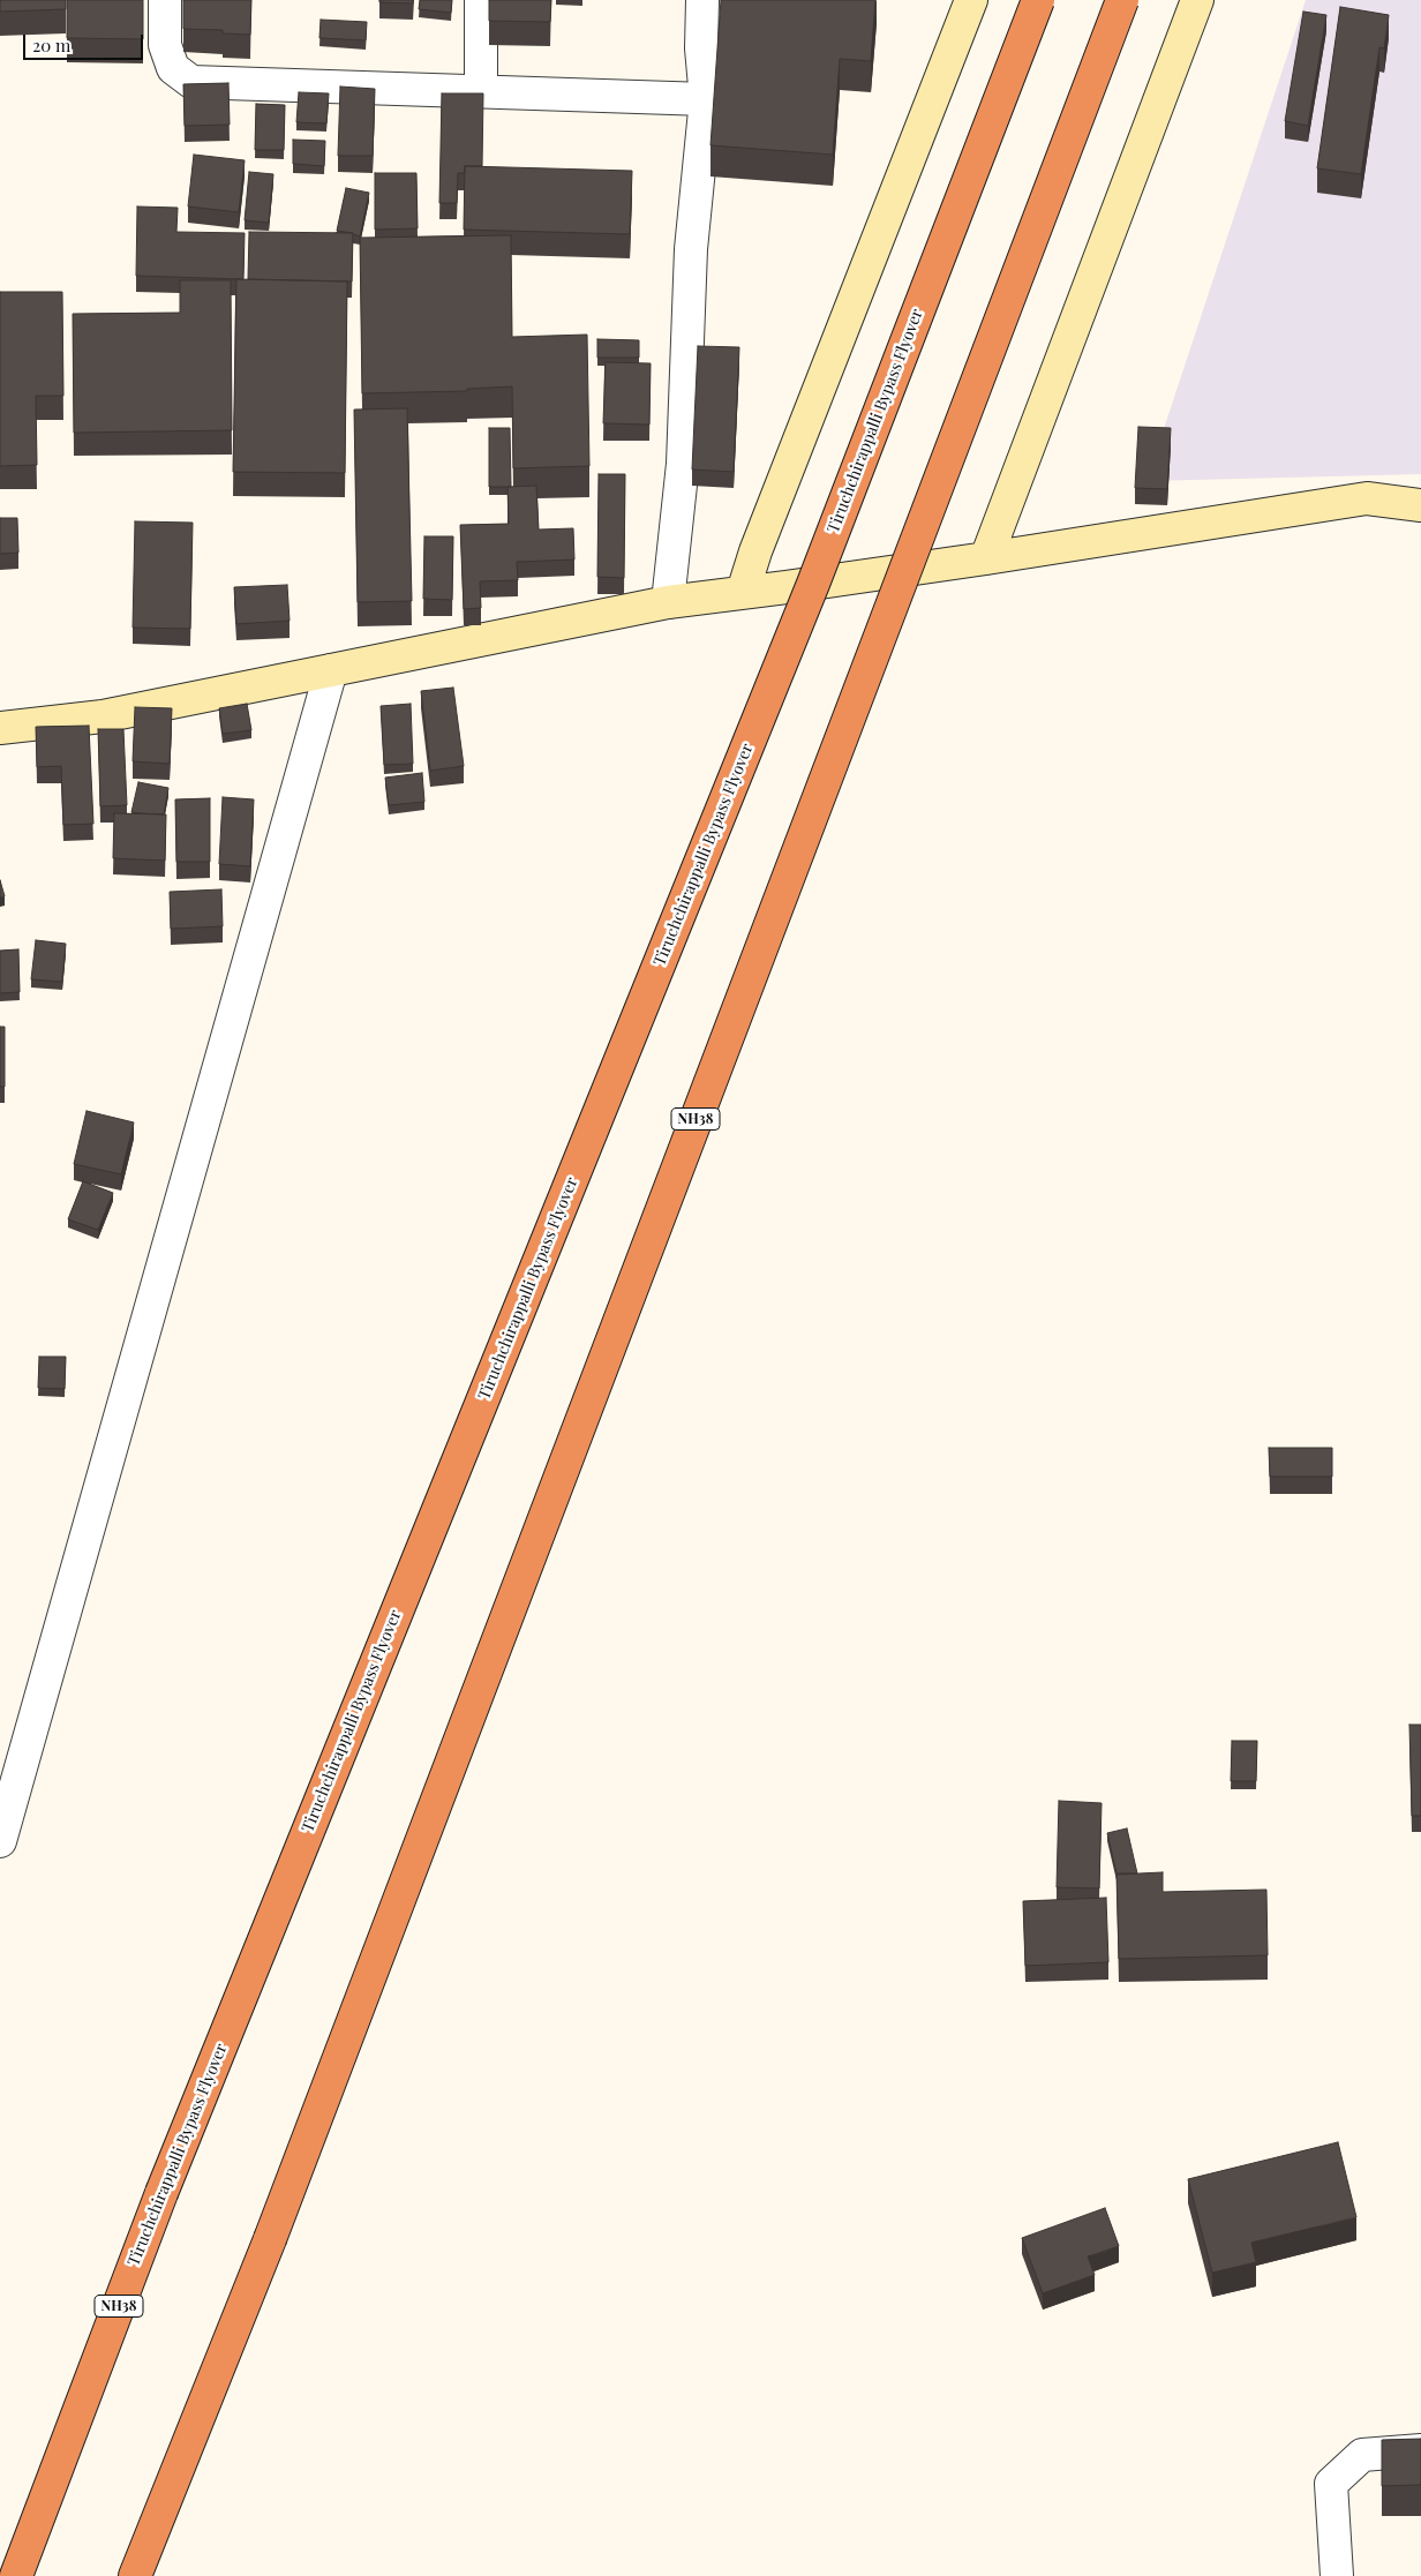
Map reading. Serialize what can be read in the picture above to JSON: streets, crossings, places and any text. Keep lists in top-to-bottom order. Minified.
{"streets":{"highway":["Tiruchchirappalli Bypass Flyover","NH38"]},"scale_bar":"20 m"}
